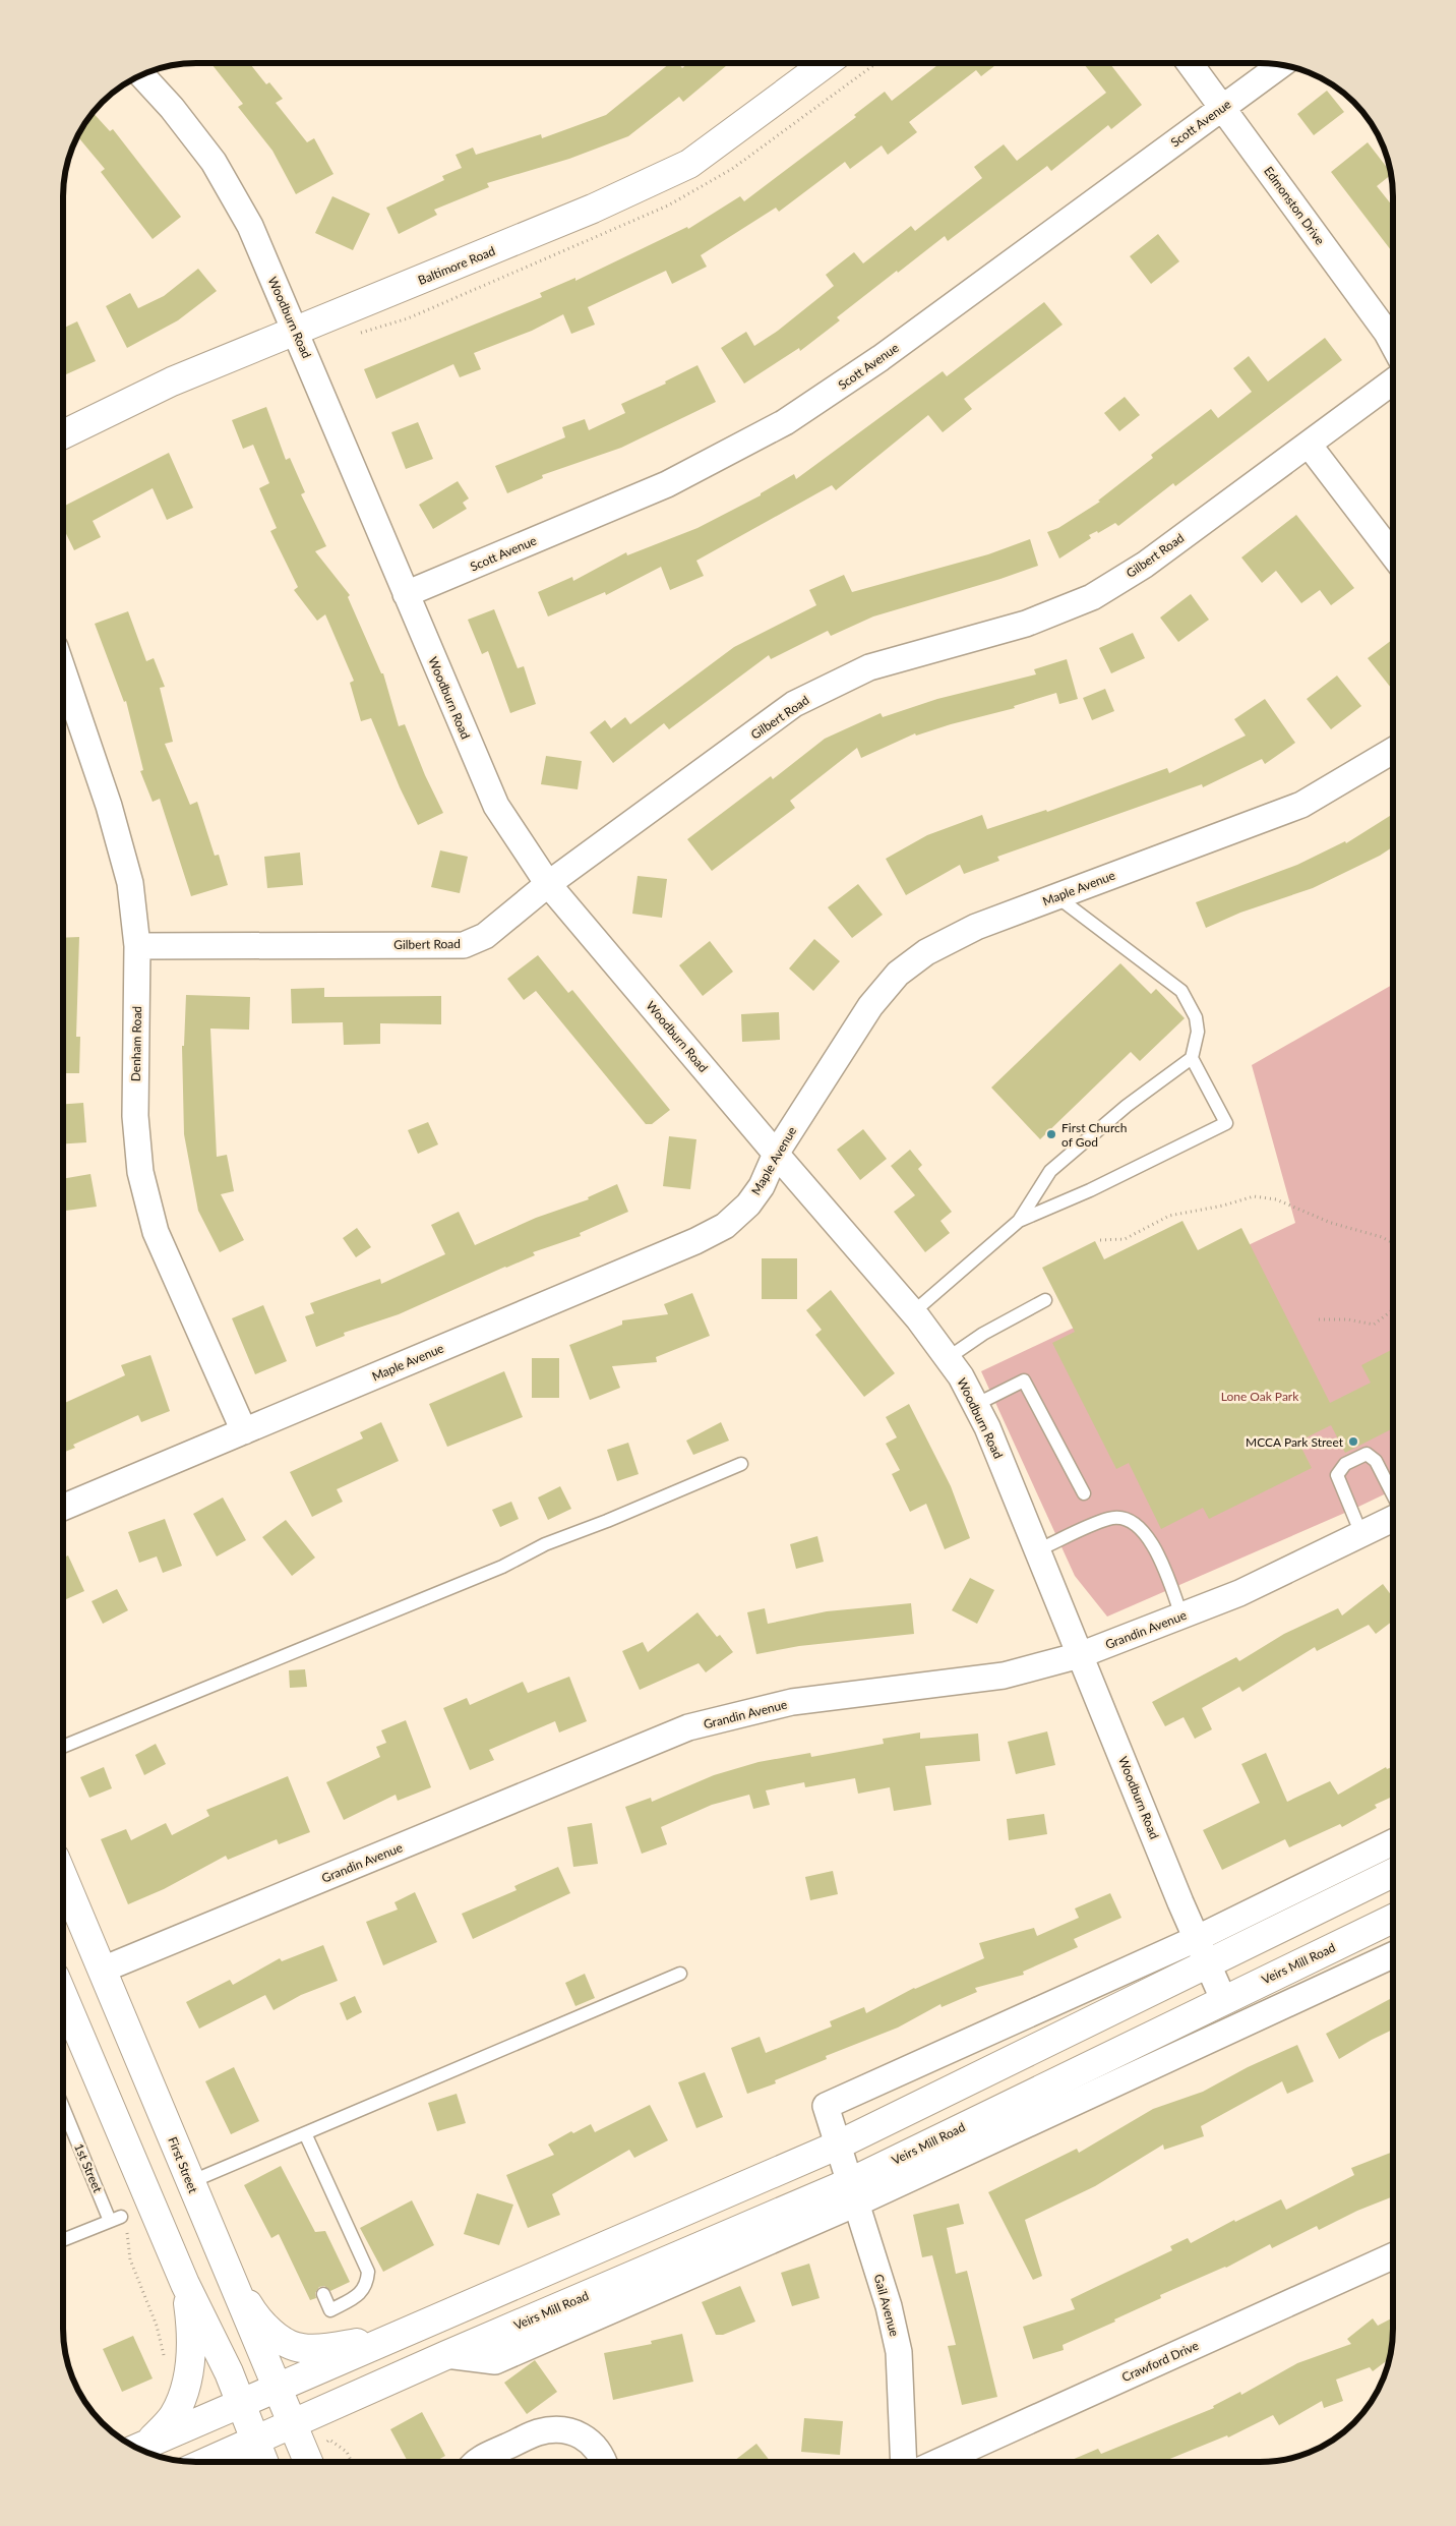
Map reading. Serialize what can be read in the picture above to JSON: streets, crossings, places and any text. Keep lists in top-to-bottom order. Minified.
{"streets":{"main road":["Baltimore Road","Veirs Mill Road","First Street"],"street":["Scott Avenue","Edmonston Drive","Woodburn Road","Gilbert Road","Maple Avenue","Denham Road","Grandin Avenue","Gail Avenue","Crawford Drive"],"lane":["1st Street"]},"crossings":[["Scott Avenue","Edmonston Drive"],["Scott Avenue","Woodburn Road"],["Baltimore Road","Woodburn Road"],["Woodburn Road","Gilbert Road"],["Woodburn Road","Maple Avenue"],["Woodburn Road","Grandin Avenue"],["Woodburn Road","Veirs Mill Road"],["Gilbert Road","Denham Road"],["Maple Avenue","Denham Road"],["Grandin Avenue","First Street"],["Veirs Mill Road","First Street"],["Veirs Mill Road","Gail Avenue"]],"parks":["Lone Oak Park"],"places":["First Church of God","MCCA Park Street"]}
